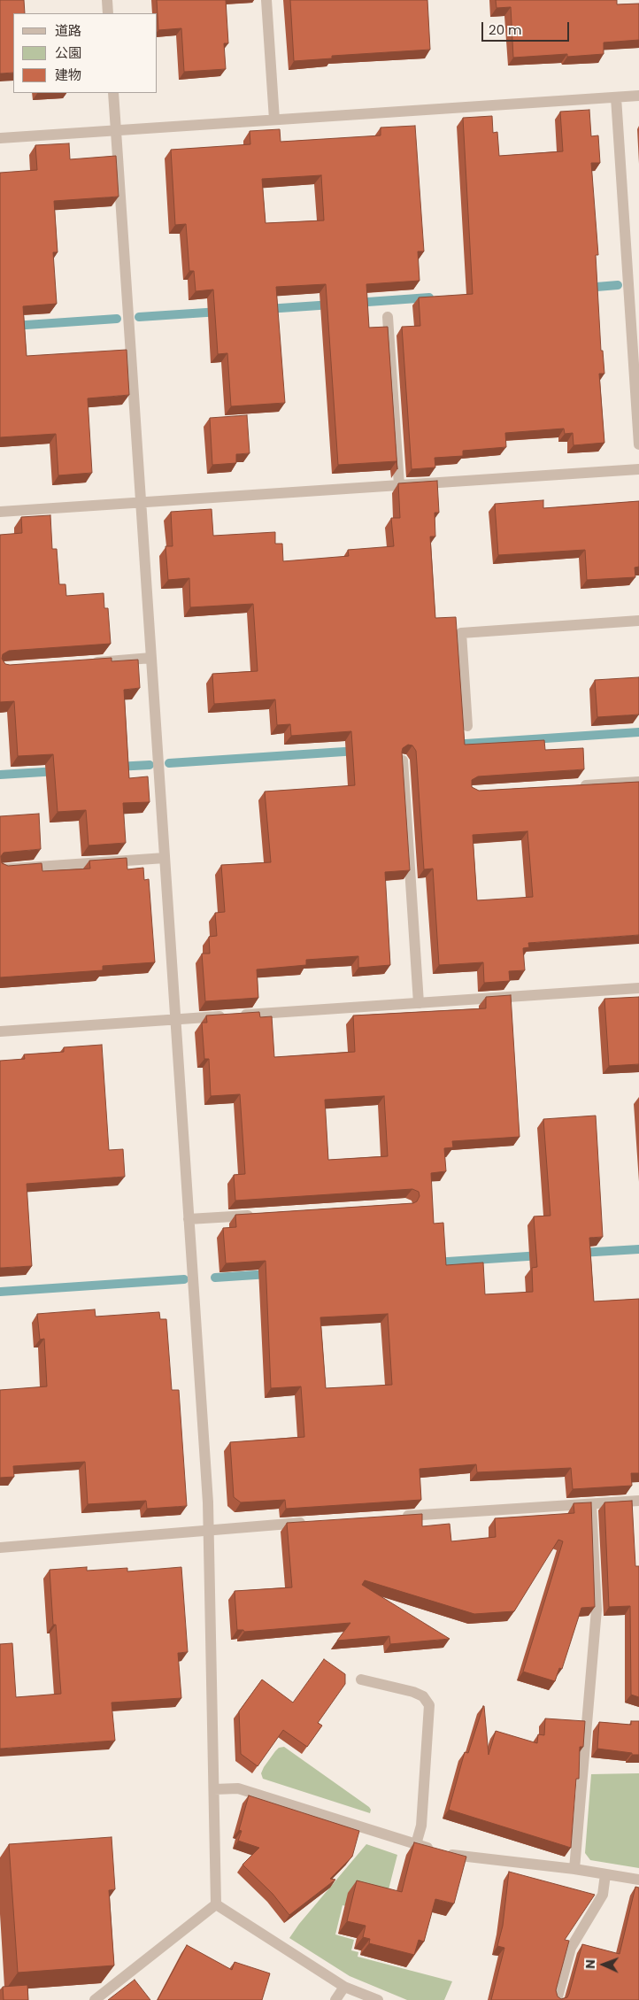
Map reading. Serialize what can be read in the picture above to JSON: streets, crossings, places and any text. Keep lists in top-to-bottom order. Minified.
{"legend":["道路","公園","建物"],"scale_bar":"20 m","north":"left"}
